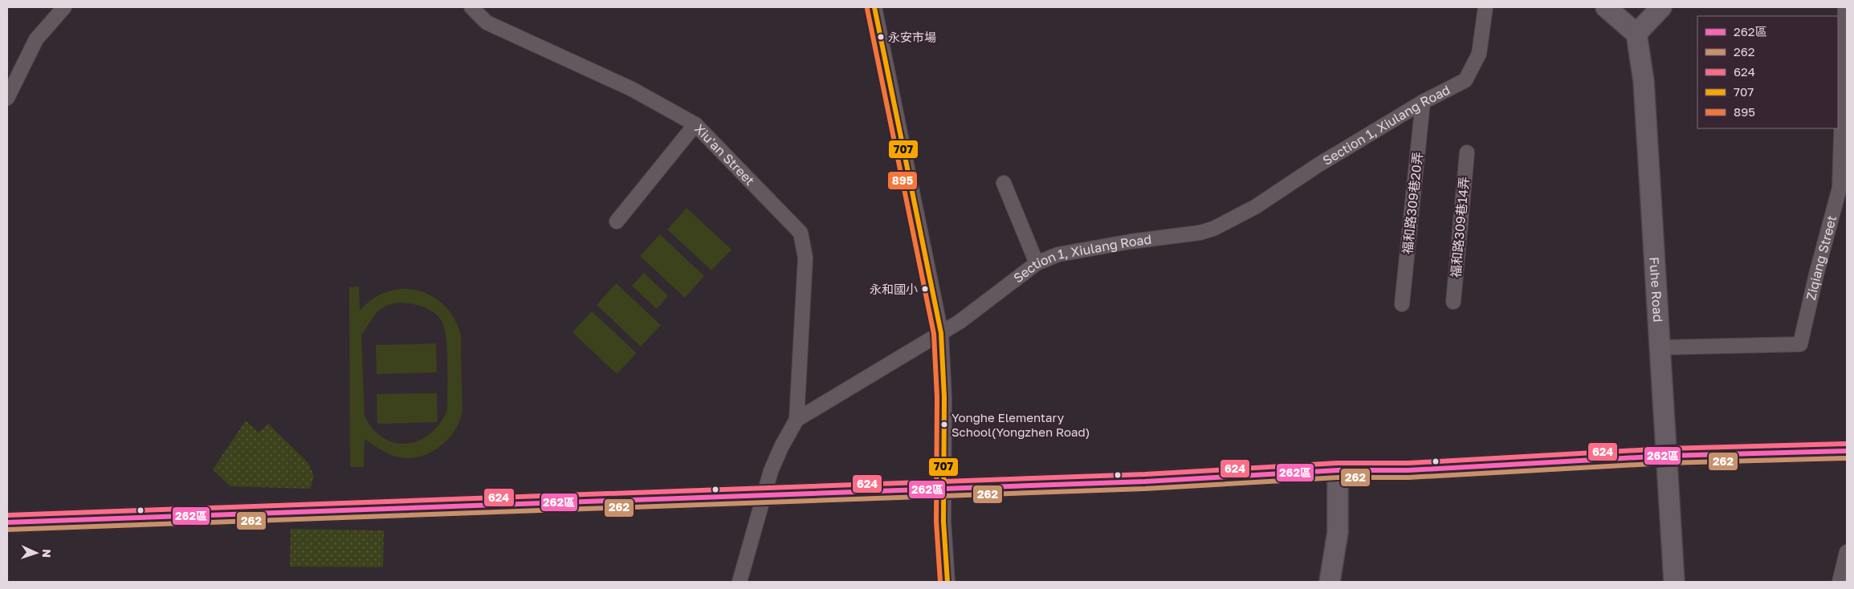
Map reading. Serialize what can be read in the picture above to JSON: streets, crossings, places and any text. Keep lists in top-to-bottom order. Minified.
{"streets":{"street":["Section 1, Xiulang Road","Xiu'an Street","福和路309巷20弄","福和路309巷14弄","Ziqiang Street","Fuhe Road"]},"crossings":[["Section 1, Xiulang Road","Xiu'an Street"],["Section 1, Xiulang Road","福和路309巷20弄"],["Ziqiang Street","Fuhe Road"]],"places":["永安市場","永和國小","Yonghe Elementary School(Yongzhen Road)"],"lines":["transit line 707","transit line 895","transit line 624","transit line 262區","transit line 262"],"legend":["262區","262","624","707","895"],"north":"right"}
